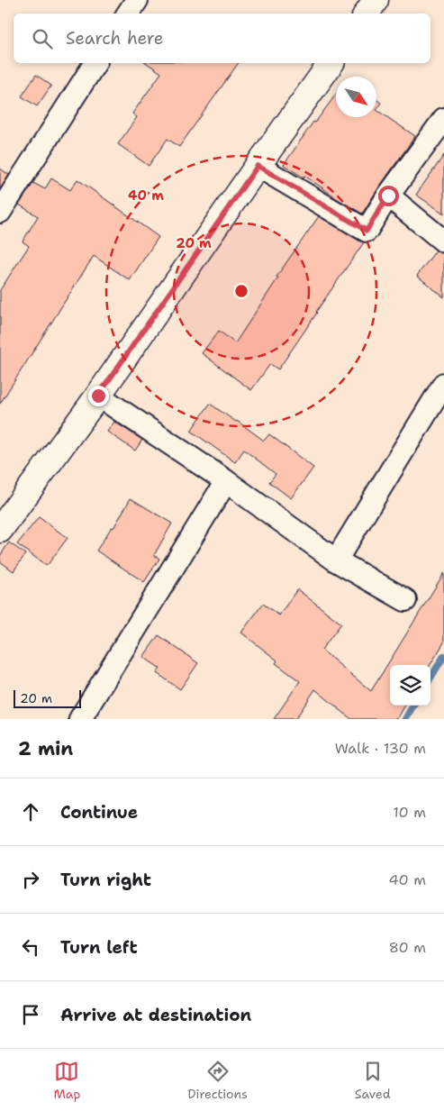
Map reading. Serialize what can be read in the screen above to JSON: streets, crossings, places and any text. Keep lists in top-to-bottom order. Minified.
{"scale_bar":"20 m","north":"bottom right","page":{"search":"Search here","scale":"20 m","heading":["2 min","Walk · 130 m"],"list":[["Continue","10 m"],["Turn right","40 m"],["Turn left","80 m"],"Arrive at destination"],"nav":["Map","Directions","Saved"]},"rings":["40 m","20 m"]}
